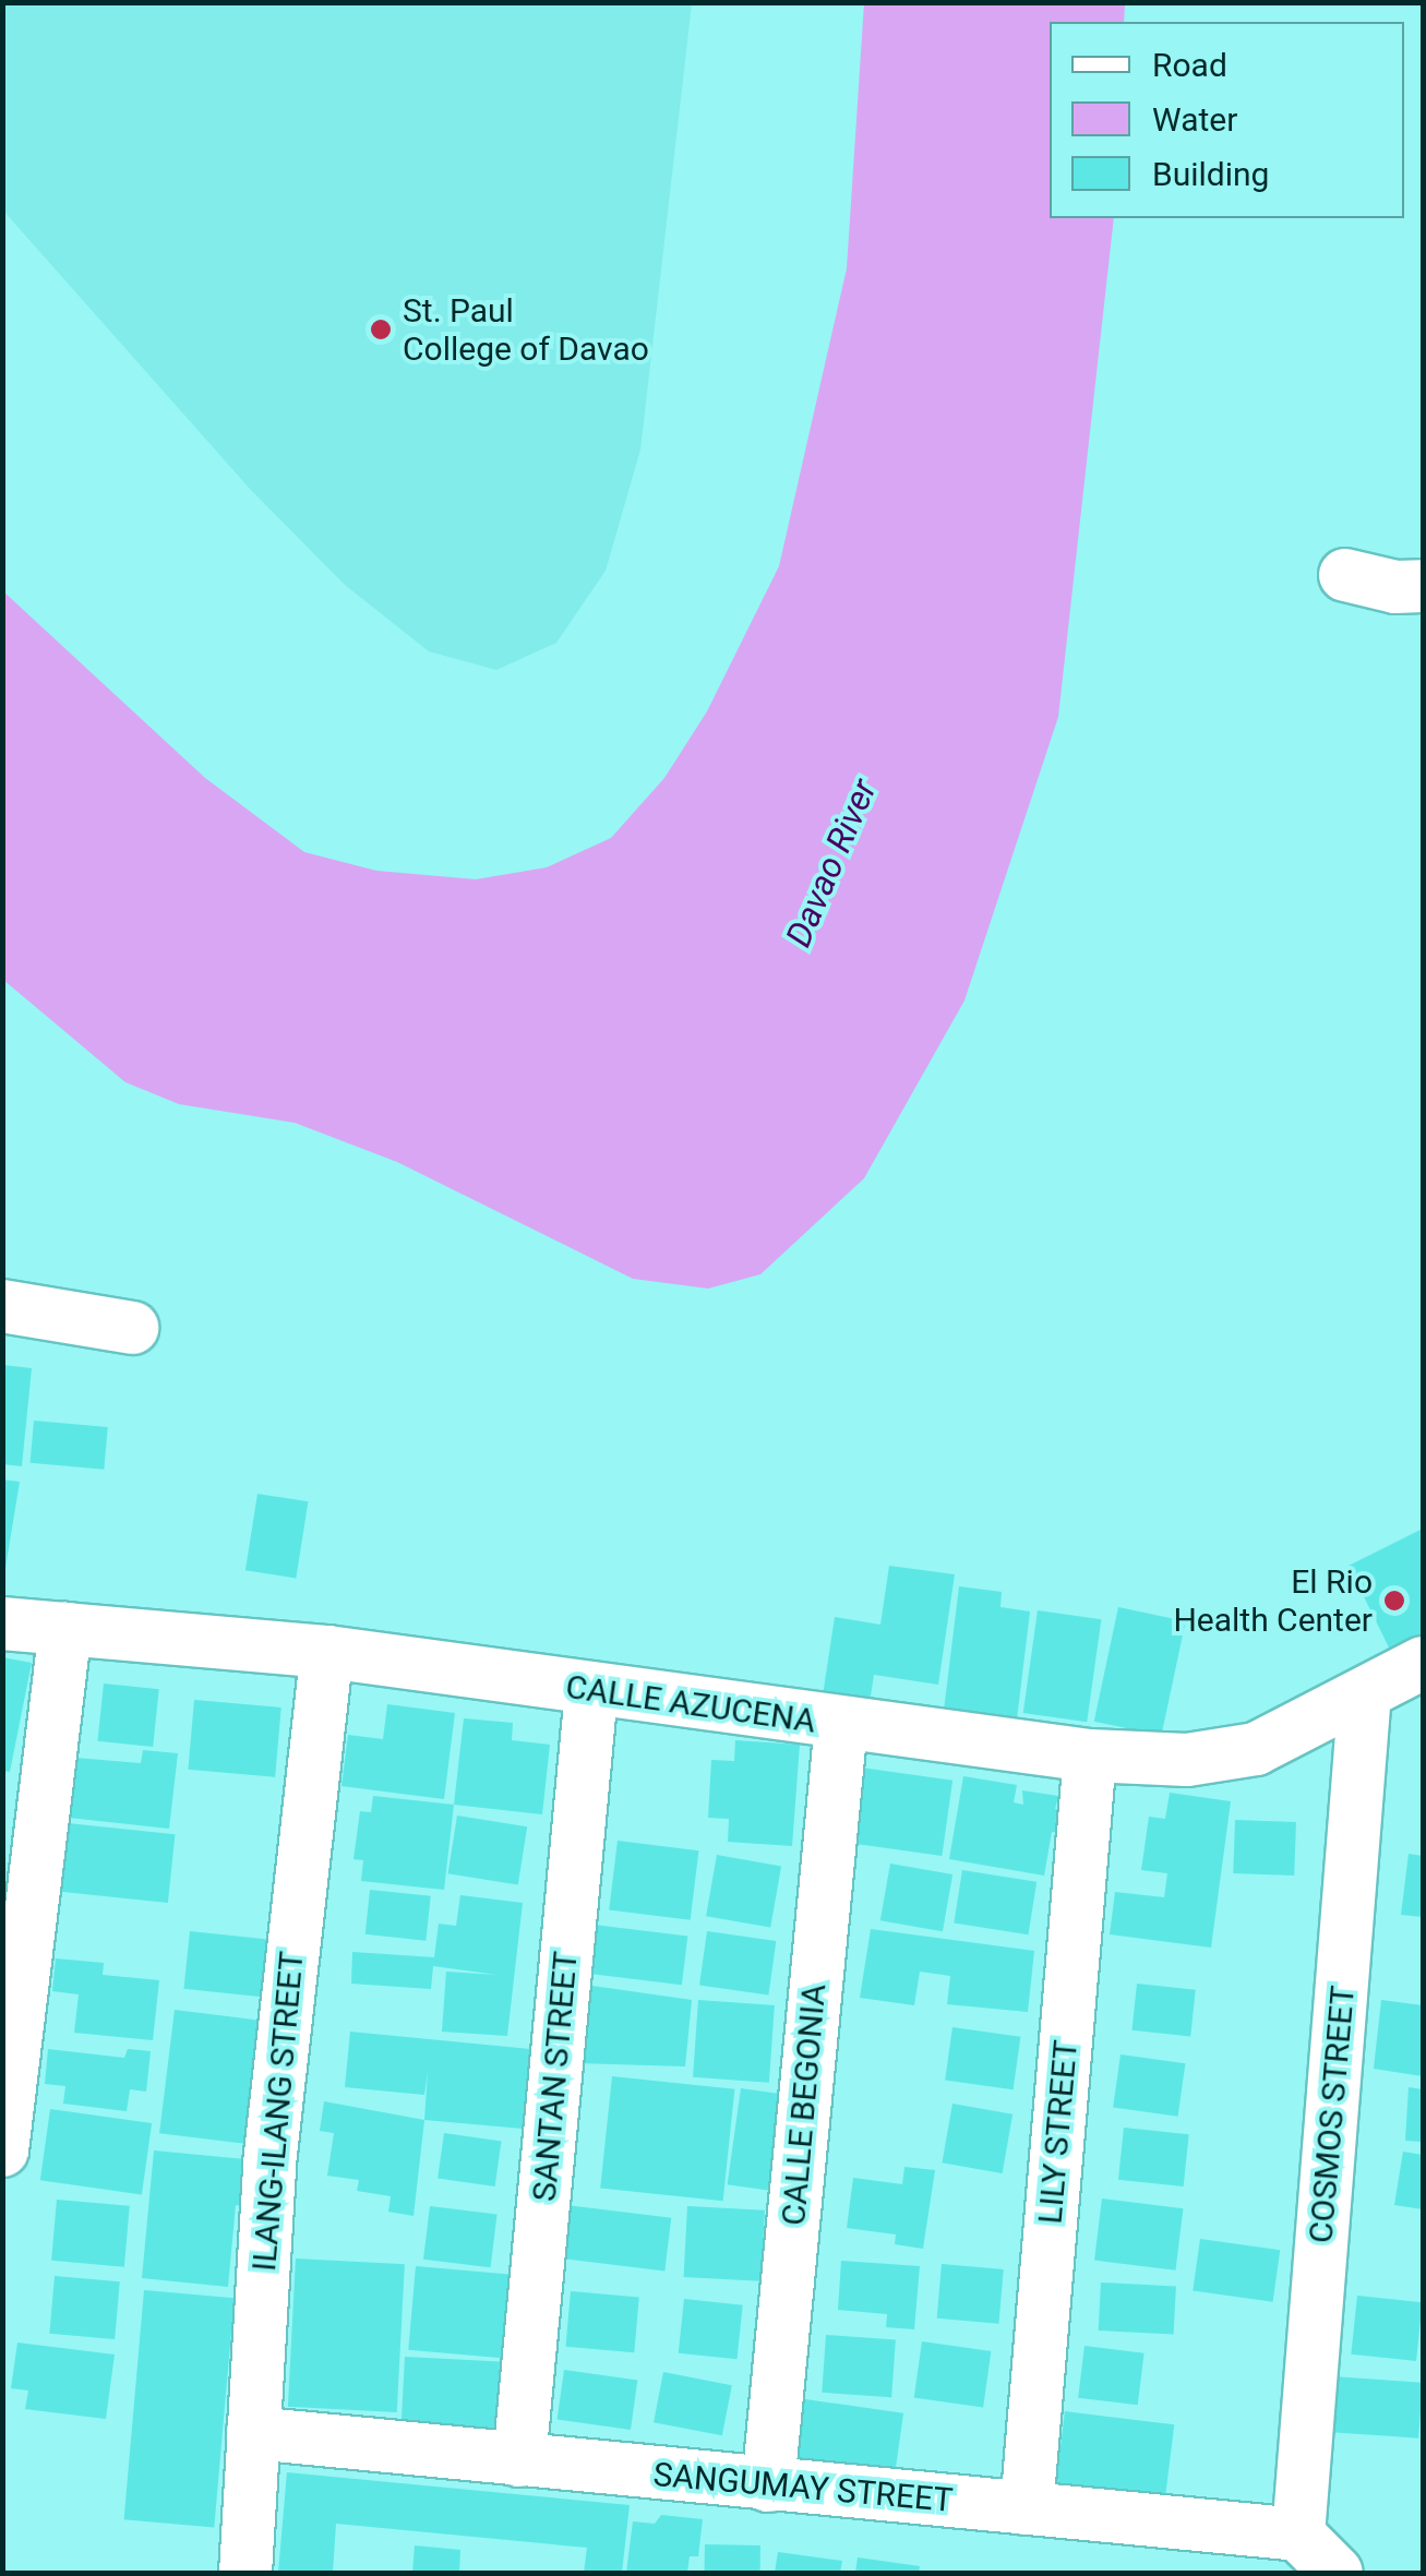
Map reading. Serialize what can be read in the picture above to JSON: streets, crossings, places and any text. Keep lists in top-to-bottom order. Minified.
{"streets":{"street":["CALLE AZUCENA","SANTAN STREET","CALLE BEGONIA","ILANG-ILANG STREET","COSMOS STREET","LILY STREET","SANGUMAY STREET"]},"crossings":[["CALLE AZUCENA","SANTAN STREET"],["CALLE AZUCENA","CALLE BEGONIA"],["CALLE AZUCENA","ILANG-ILANG STREET"],["CALLE AZUCENA","COSMOS STREET"],["CALLE AZUCENA","LILY STREET"],["SANTAN STREET","SANGUMAY STREET"],["CALLE BEGONIA","SANGUMAY STREET"],["ILANG-ILANG STREET","SANGUMAY STREET"],["COSMOS STREET","SANGUMAY STREET"],["LILY STREET","SANGUMAY STREET"]],"water":["Davao River"],"places":["St. Paul College of Davao","El Rio Health Center"],"legend":["Road","Water","Building"]}
